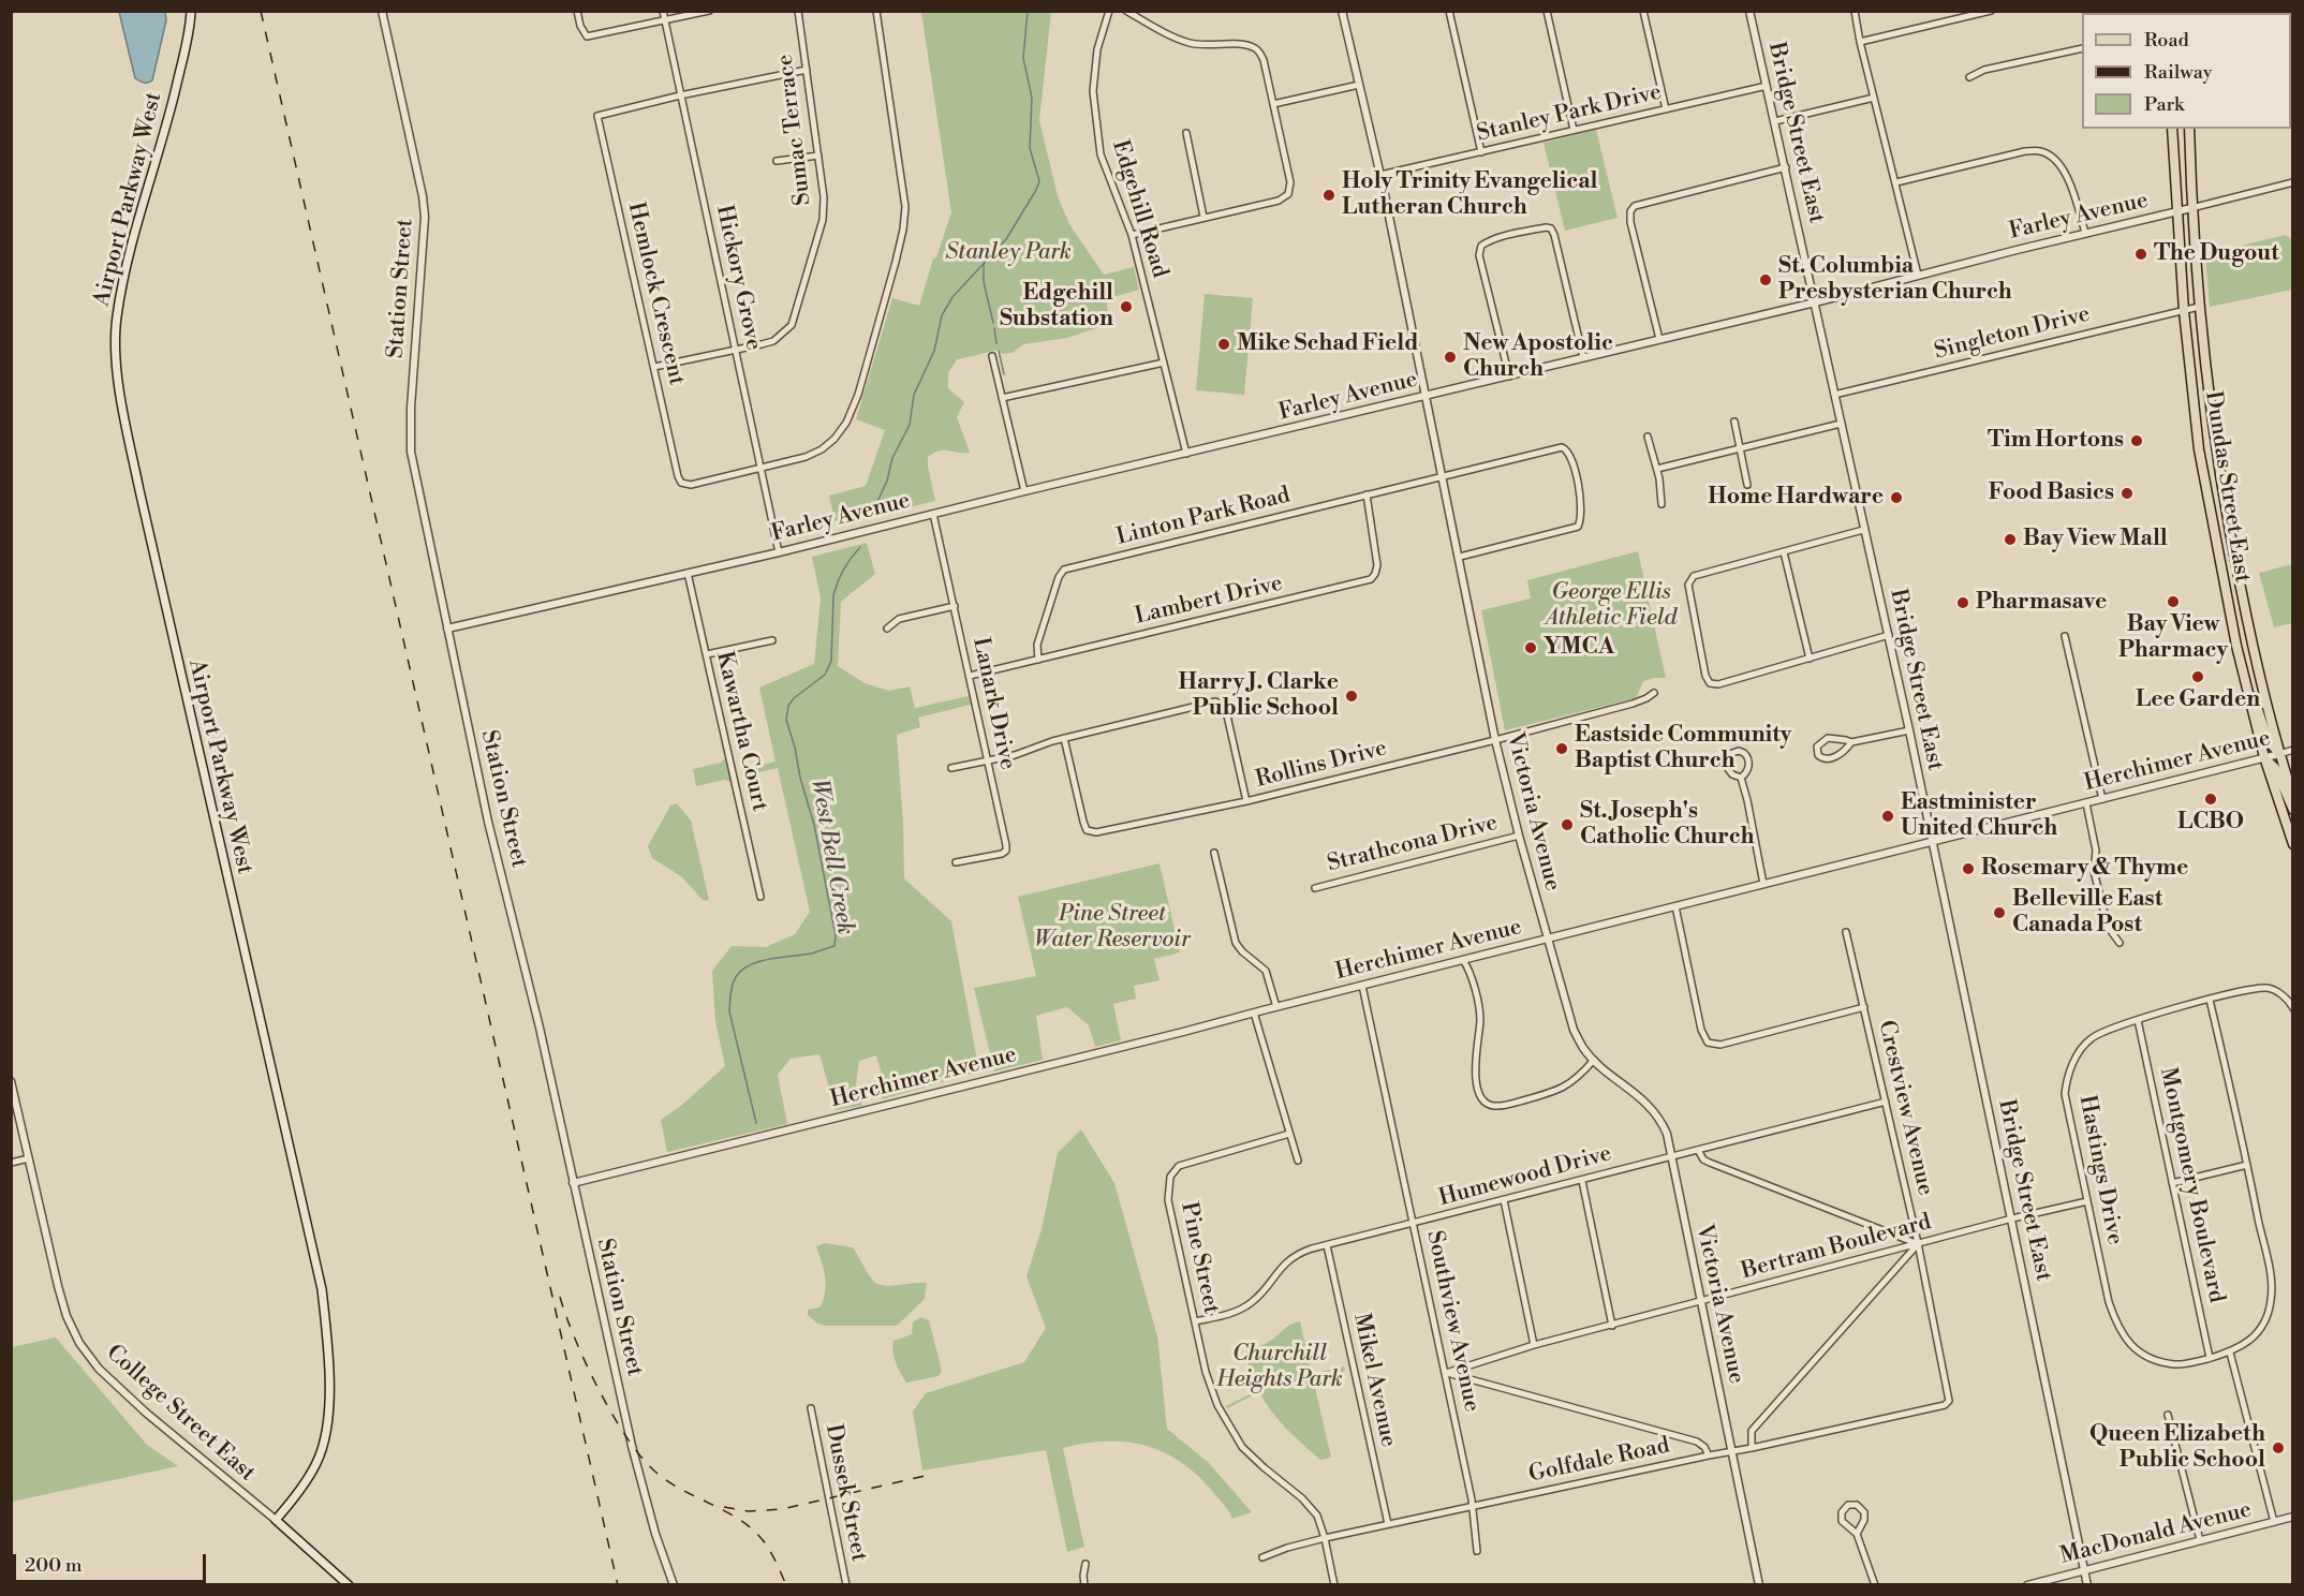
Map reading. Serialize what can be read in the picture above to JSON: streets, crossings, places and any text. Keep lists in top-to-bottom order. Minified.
{"streets":{"main road":["Airport Parkway West","Dundas Street East","College Street East"],"street":["Stanley Park Drive","Sumac Terrace","Bridge Street East","Edgehill Road","Farley Avenue","Hickory Grove","Station Street","Hemlock Crescent","Singleton Drive","Linton Park Road","Lambert Drive","Lanark Drive","Kawartha Court","Herchimer Avenue","Rollins Drive","Victoria Avenue","Strathcona Drive","Crestview Avenue","Hastings Drive","Humewood Drive","Montgomery Boulevard","Bertram Boulevard","Pine Street","Southview Avenue","Mikel Avenue","Golfdale Road","Dussek Street","MacDonald Avenue"]},"crossings":[["Stanley Park Drive","Bridge Street East"],["Stanley Park Drive","Victoria Avenue"],["Sumac Terrace","Hickory Grove"],["Sumac Terrace","Hemlock Crescent"],["Bridge Street East","Farley Avenue"],["Bridge Street East","Singleton Drive"],["Bridge Street East","Herchimer Avenue"],["Bridge Street East","Bertram Boulevard"],["Bridge Street East","MacDonald Avenue"],["Airport Parkway West","College Street East"],["Edgehill Road","Farley Avenue"],["Farley Avenue","Hickory Grove"],["Farley Avenue","Station Street"],["Farley Avenue","Dundas Street East"],["Farley Avenue","Lanark Drive"],["Farley Avenue","Kawartha Court"],["Farley Avenue","Victoria Avenue"],["Hickory Grove","Hemlock Crescent"],["Station Street","Herchimer Avenue"],["Singleton Drive","Dundas Street East"],["Dundas Street East","Herchimer Avenue"],["Linton Park Road","Lambert Drive"],["Linton Park Road","Victoria Avenue"],["Lambert Drive","Lanark Drive"],["Herchimer Avenue","Victoria Avenue"],["Herchimer Avenue","Southview Avenue"],["Rollins Drive","Victoria Avenue"],["Victoria Avenue","Strathcona Drive"],["Victoria Avenue","Humewood Drive"],["Victoria Avenue","Bertram Boulevard"],["Victoria Avenue","Golfdale Road"],["Crestview Avenue","Humewood Drive"],["Crestview Avenue","Bertram Boulevard"],["Crestview Avenue","Golfdale Road"],["Hastings Drive","Montgomery Boulevard"],["Hastings Drive","Bertram Boulevard"],["Humewood Drive","Pine Street"],["Humewood Drive","Southview Avenue"],["Humewood Drive","Mikel Avenue"],["Bertram Boulevard","Southview Avenue"],["Pine Street","Golfdale Road"],["Southview Avenue","Golfdale Road"],["Mikel Avenue","Golfdale Road"]],"water":["West Bell Creek"],"parks":["Stanley Park","George Ellis Athletic Field","Pine Street Water Reservoir","Churchill Heights Park"],"places":["Holy Trinity Evangelical Lutheran Church","The Dugout","St. Columbia Presbysterian Church","Edgehill Substation","Mike Schad Field","New Apostolic Church","Tim Hortons","Food Basics","Home Hardware","Bay View Mall","Bay View Pharmacy","Pharmasave","YMCA","Lee Garden","Harry J. Clarke Public School","Eastside Community Baptist Church","LCBO","Eastminister United Church","St. Joseph's Catholic Church","Rosemary & Thyme","Belleville East Canada Post","Queen Elizabeth Public School"],"legend":["Road","Railway","Park"],"scale_bar":"200 m"}
